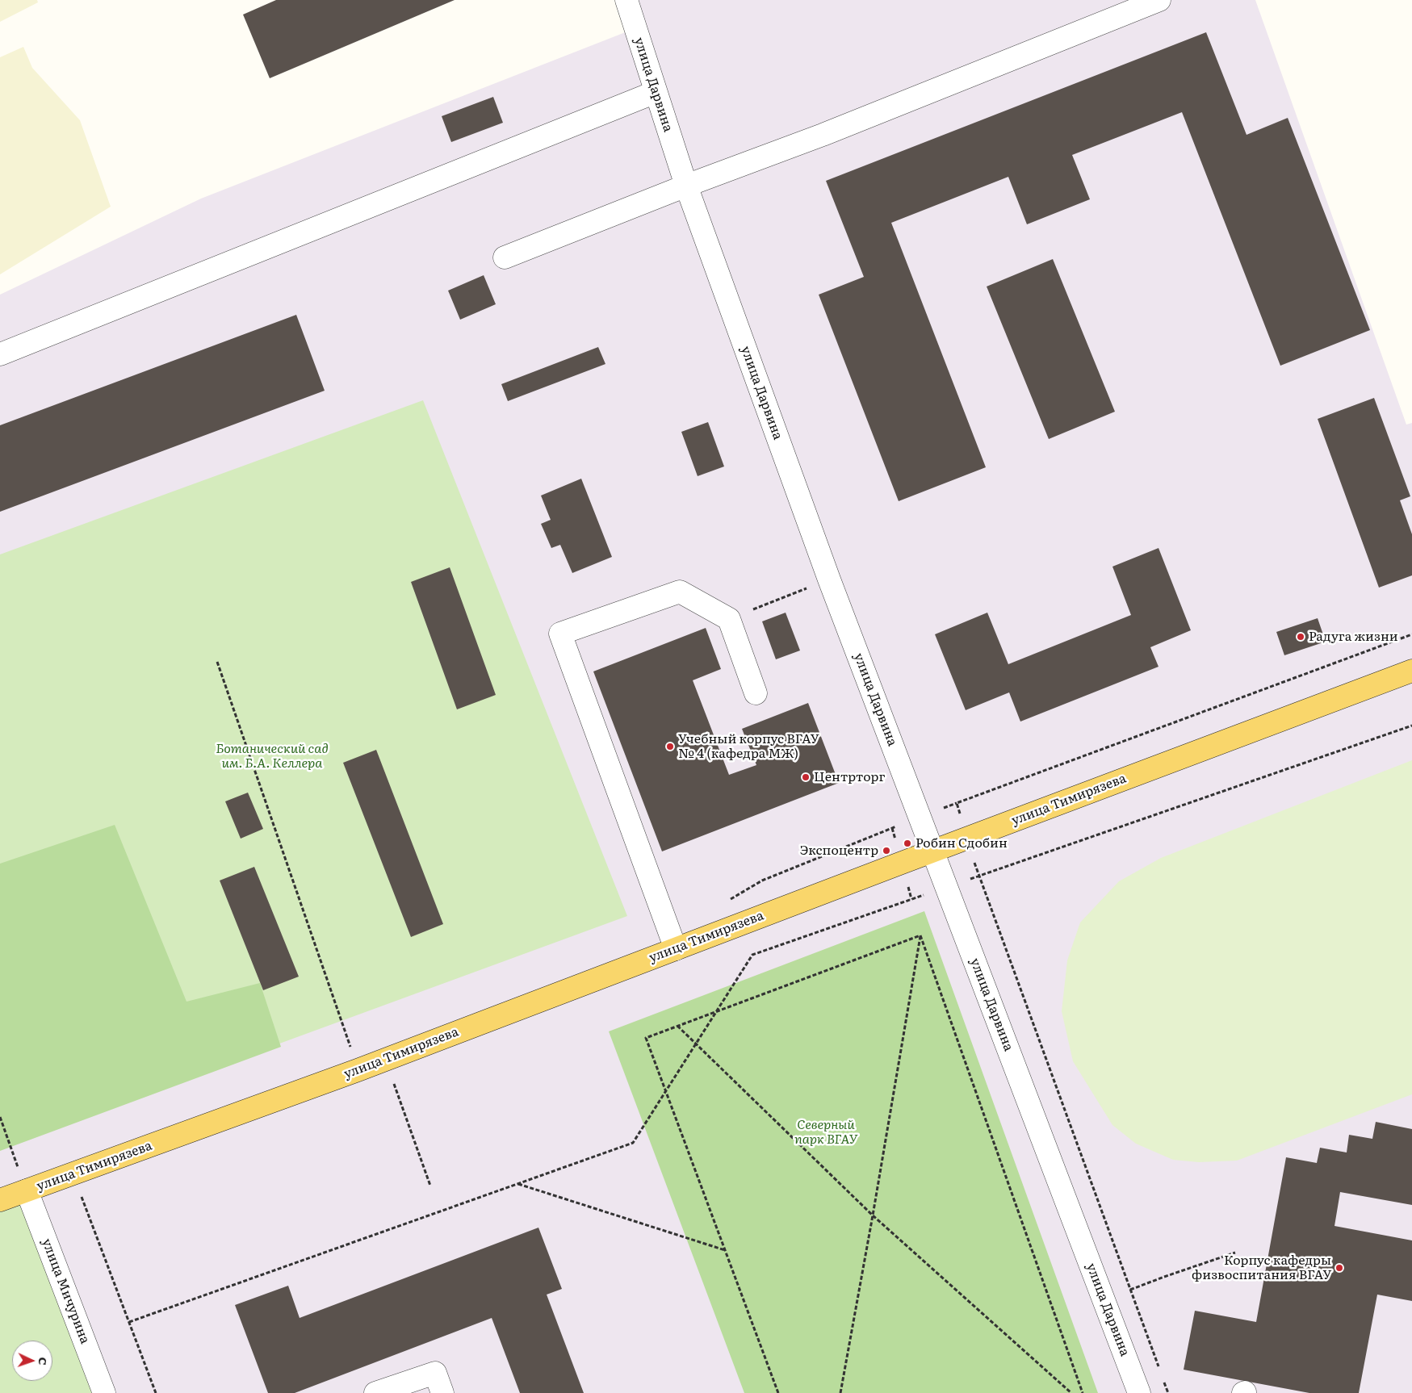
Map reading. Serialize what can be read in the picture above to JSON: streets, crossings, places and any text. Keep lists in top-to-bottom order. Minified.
{"streets":{"main road":["улица Тимирязева"],"street":["улица Дарвина","улица Мичурина"]},"crossings":[["улица Дарвина","улица Тимирязева"],["улица Тимирязева","улица Мичурина"]],"parks":["Ботанический сад им. Б.А. Келлера","Северный парк ВГАУ"],"places":["Радуга жизни","Учебный корпус ВГАУ № 4 (кафедра МЖ)","Центрторг","Робин Сдобин","Экспоцентр","Корпус кафедры физвоспитания ВГАУ"],"north":"right"}
